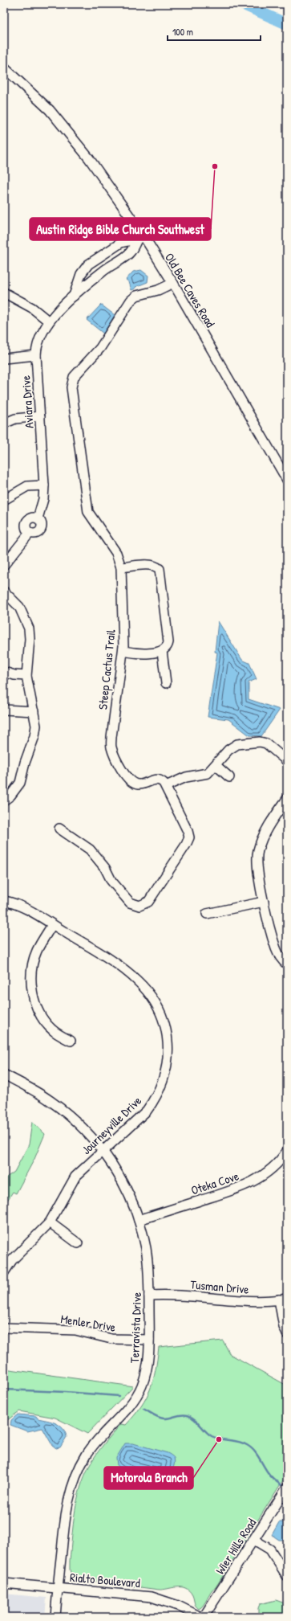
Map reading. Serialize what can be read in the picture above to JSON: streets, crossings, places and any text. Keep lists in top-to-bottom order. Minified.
{"streets":{"street":["Old Bee Caves Road","Aviara Drive","Steep Cactus Trail","Journeyville Drive","Oteka Cove","Tusman Drive","Menler Drive","Terravista Drive","Wier Hills Road","Rialto Boulevard"]},"crossings":[["Old Bee Caves Road","Aviara Drive"],["Old Bee Caves Road","Steep Cactus Trail"],["Journeyville Drive","Terravista Drive"],["Oteka Cove","Terravista Drive"],["Tusman Drive","Terravista Drive"],["Menler Drive","Terravista Drive"],["Terravista Drive","Rialto Boulevard"]],"places":["Austin Ridge Bible Church Southwest","Motorola Branch"],"scale_bar":"100 m"}
